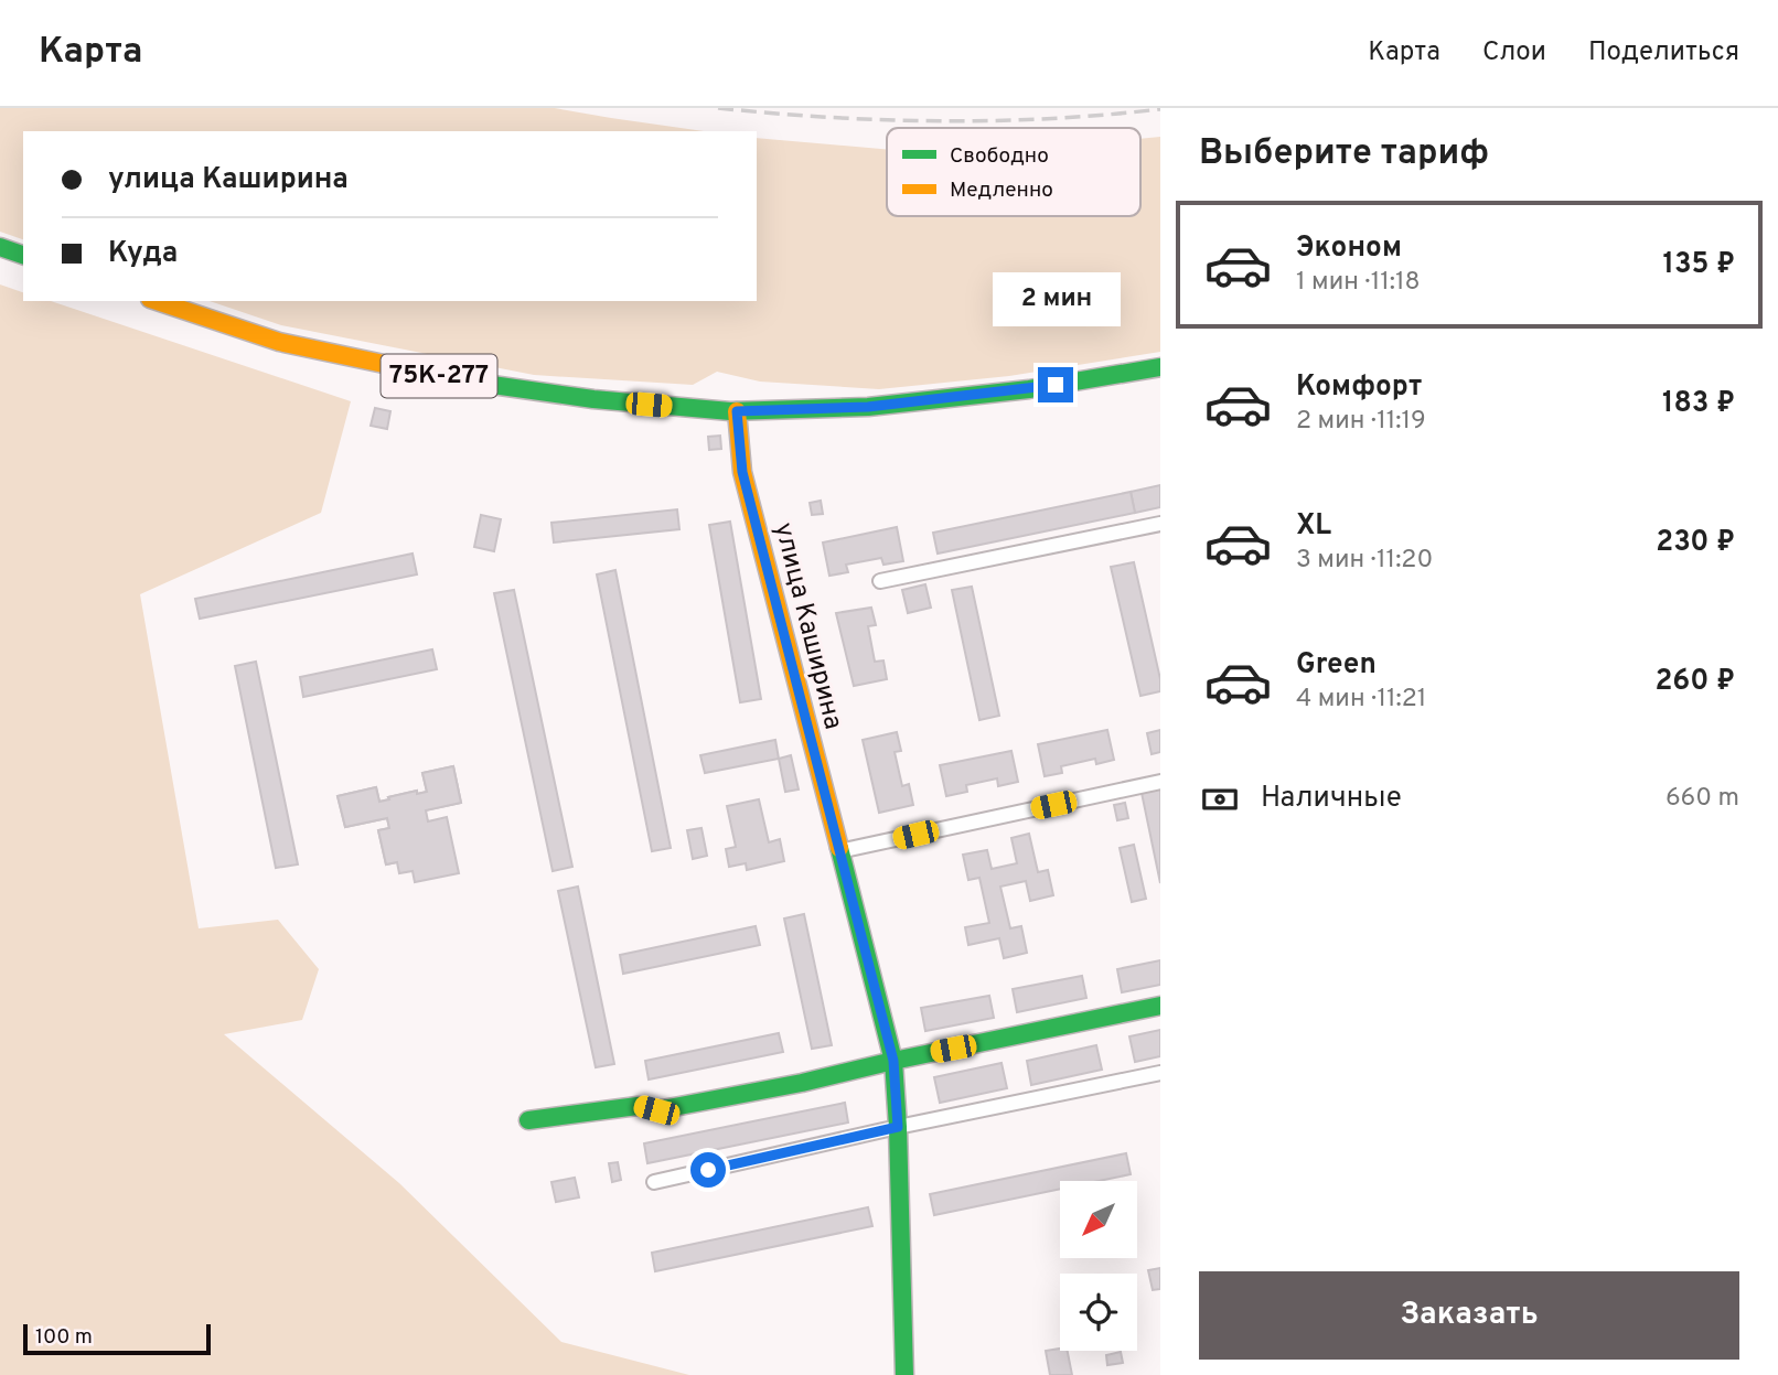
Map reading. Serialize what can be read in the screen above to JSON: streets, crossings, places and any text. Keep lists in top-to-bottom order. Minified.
{"streets":{"street":["75К-277","улица Каширина"]},"crossings":[["75К-277","улица Каширина"]],"legend":["Свободно","Медленно"],"scale_bar":"100 m","north":"bottom left","page":{"header":"Карта","nav":["Карта","Слои","Поделиться"],"heading":"Выберите тариф","banner":["улица Каширина","Куда"],"list":[{"name":"Эконом","note":"1 мин · 11:18","value":"135 ₽"},{"name":"Комфорт","note":"2 мин · 11:19","value":"183 ₽"},{"name":"XL","note":"3 мин · 11:20","value":"230 ₽"},{"name":"Green","note":"4 мин · 11:21","value":"260 ₽"}],"bubble":"2 мин","pay":["Наличные","660 m"],"buttons":"Заказать","scale":"100 m"}}
